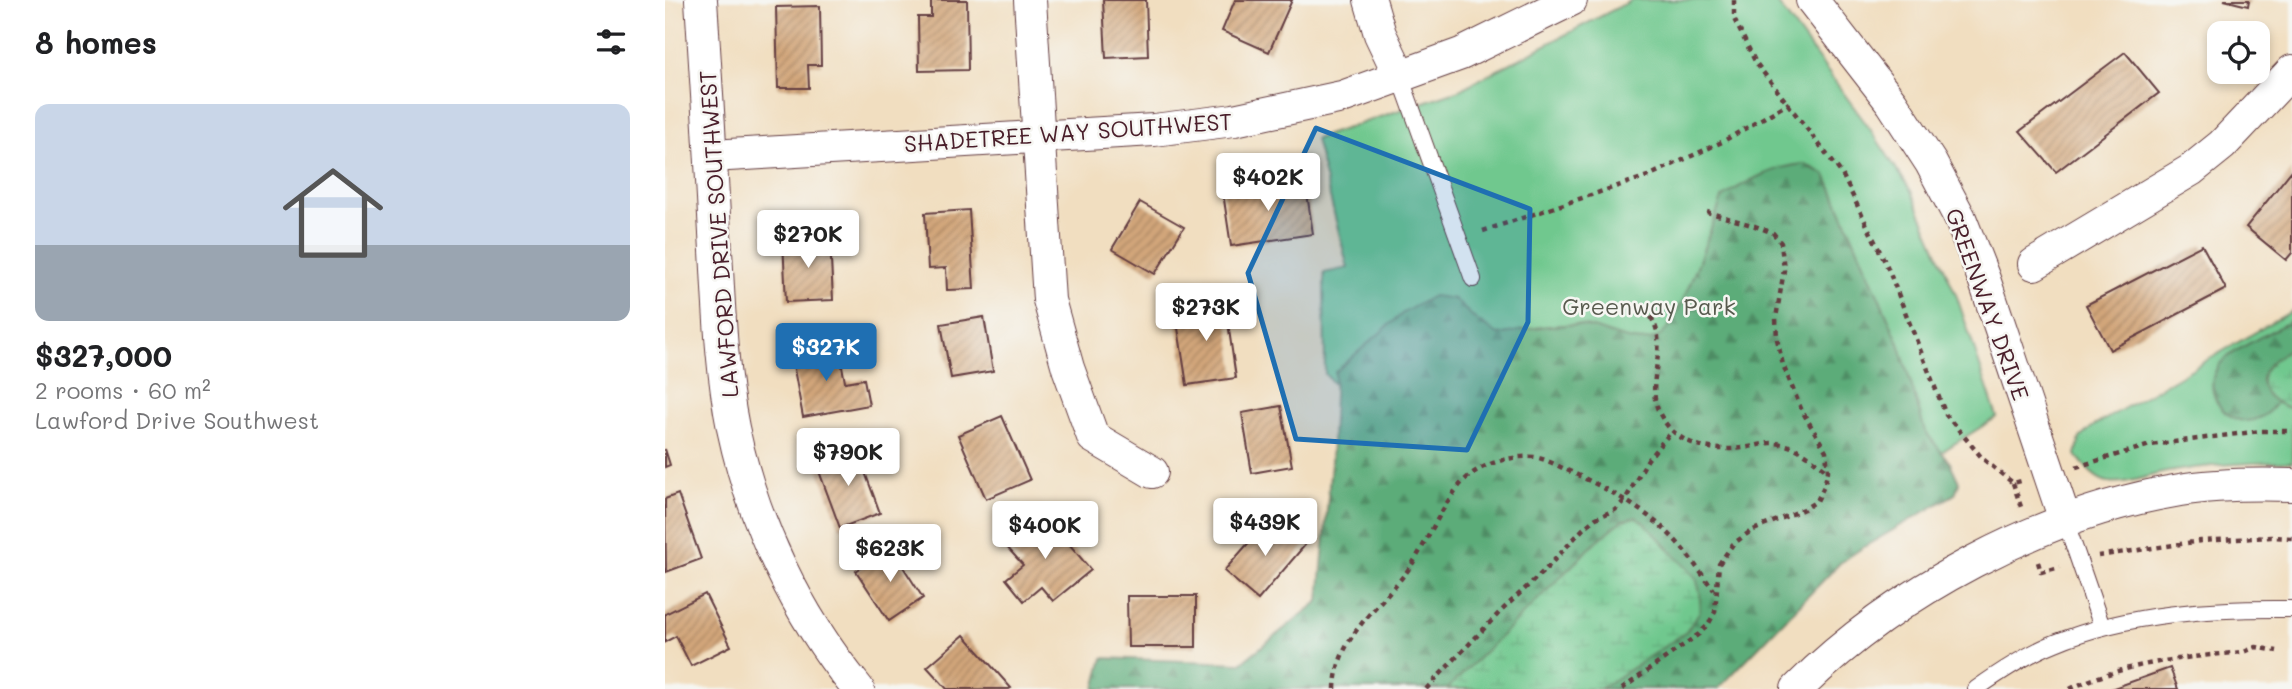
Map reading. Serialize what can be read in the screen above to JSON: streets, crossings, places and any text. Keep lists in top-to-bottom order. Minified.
{"streets":{"street":["SHADETREE WAY SOUTHWEST","LAWFORD DRIVE SOUTHWEST","GREENWAY DRIVE"]},"crossings":[["SHADETREE WAY SOUTHWEST","LAWFORD DRIVE SOUTHWEST"]],"parks":["Greenway Park"],"page":{"heading":"8 homes","list":[{"name":"$327,000","note":"2 rooms · 60 m² · Lawford Drive Southwest"}],"price":["$402K","$270K","$273K","$327K","$790K","$439K","$400K","$623K"]}}
